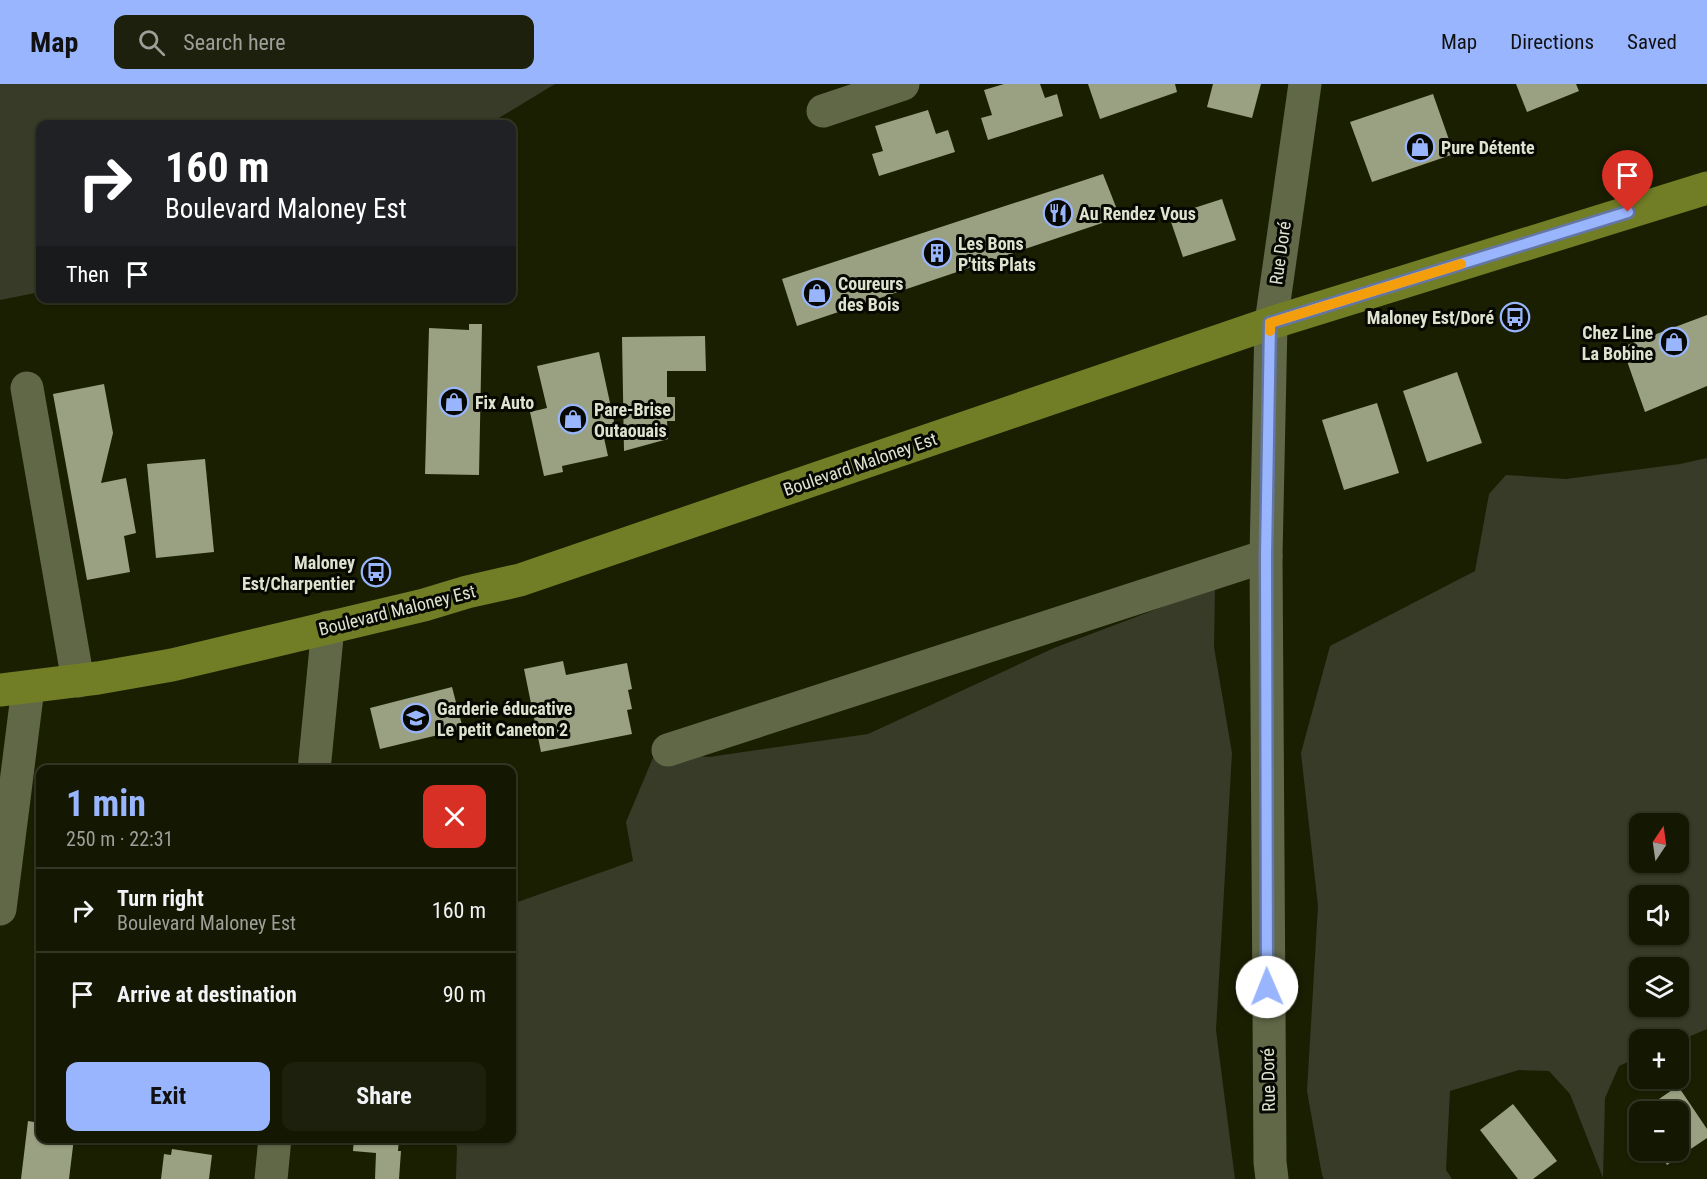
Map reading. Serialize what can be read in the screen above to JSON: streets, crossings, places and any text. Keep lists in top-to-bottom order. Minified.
{"streets":{"main road":["Boulevard Maloney Est"],"street":["Rue Doré"]},"crossings":[["Rue Doré","Boulevard Maloney Est"]],"places":{"shop":["Pure Détente","Coureurs des Bois","Chez Line La Bobine","Fix Auto","Pare-Brise Outaouais"],"restaurant":["Au Rendez Vous"],"building":["Les Bons P'tits Plats"],"bus stop":["Maloney Est/Doré","Maloney Est/Charpentier"],"school or university":["Garderie éducative Le petit Caneton 2"]},"north":"top","page":{"header":"Map","search":"Search here","nav":["Map","Directions","Saved"],"turn":["160 m","Boulevard Maloney Est"],"then":"Then","heading":["1 min","250 m · 22:31"],"map_buttons":["+","−"],"list":[{"name":"Turn right","note":"Boulevard Maloney Est","value":"160 m"},{"name":"Arrive at destination","value":"90 m"}],"buttons":["Exit","Share"]}}
